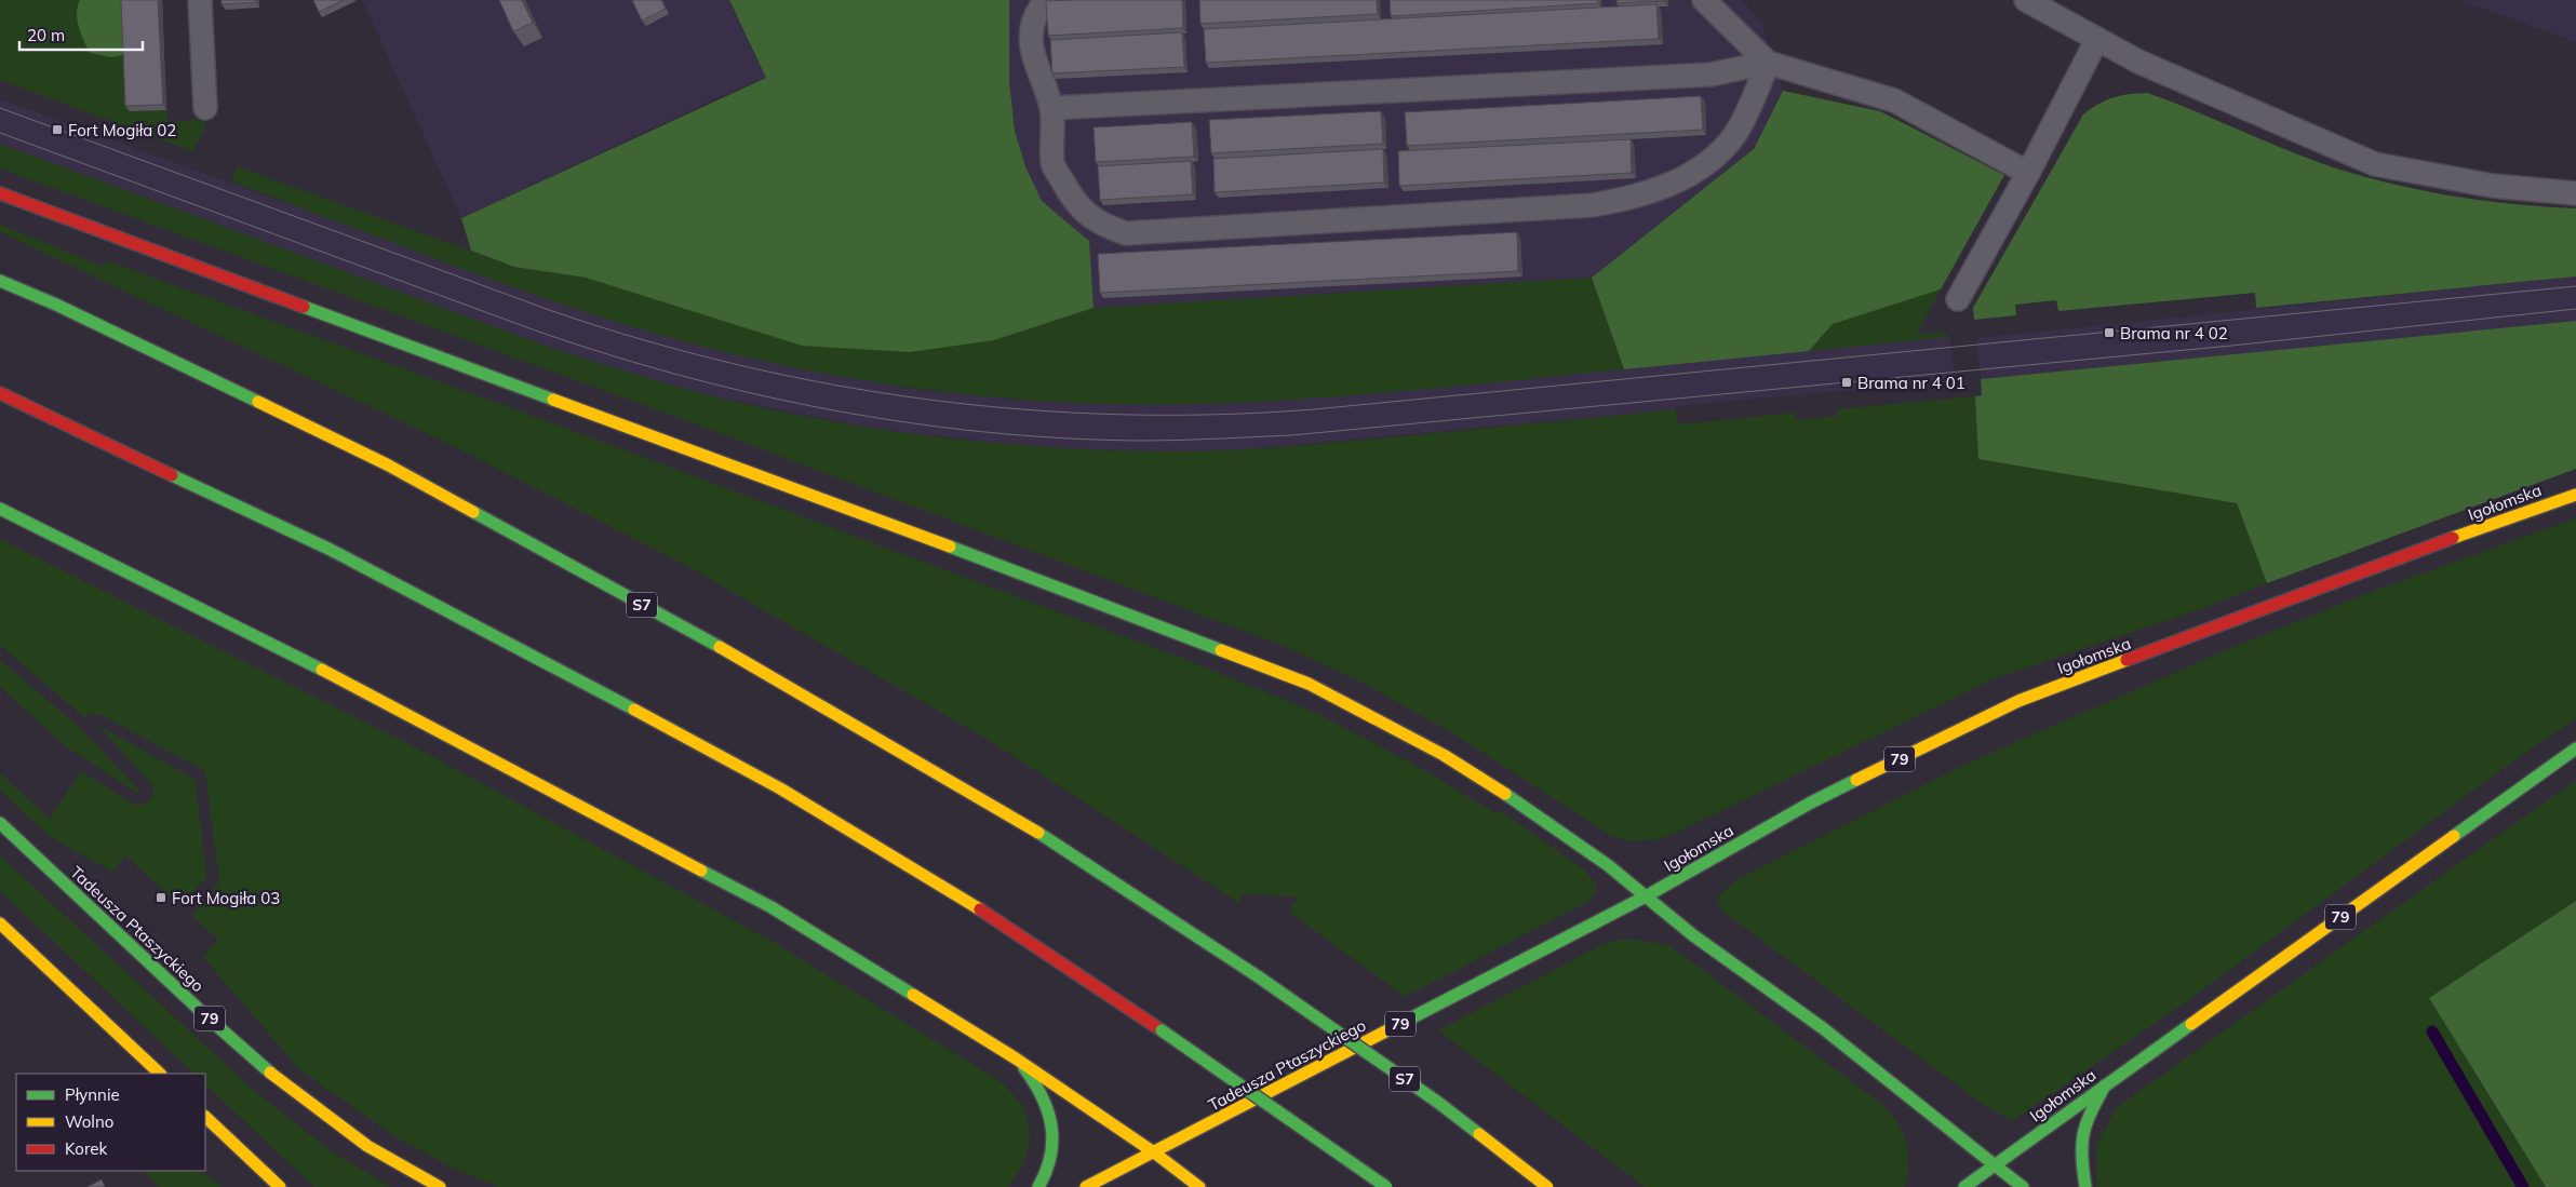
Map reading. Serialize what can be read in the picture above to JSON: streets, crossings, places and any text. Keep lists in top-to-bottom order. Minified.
{"streets":{"main road":["Igołomska","S7","79","Tadeusza Ptaszyckiego"]},"crossings":[["Igołomska","Tadeusza Ptaszyckiego"]],"places":{"transit":["Fort Mogiła 02","Brama nr 4 02","Brama nr 4 01","Fort Mogiła 03"]},"legend":["Płynnie","Wolno","Korek"],"scale_bar":"20 m"}
